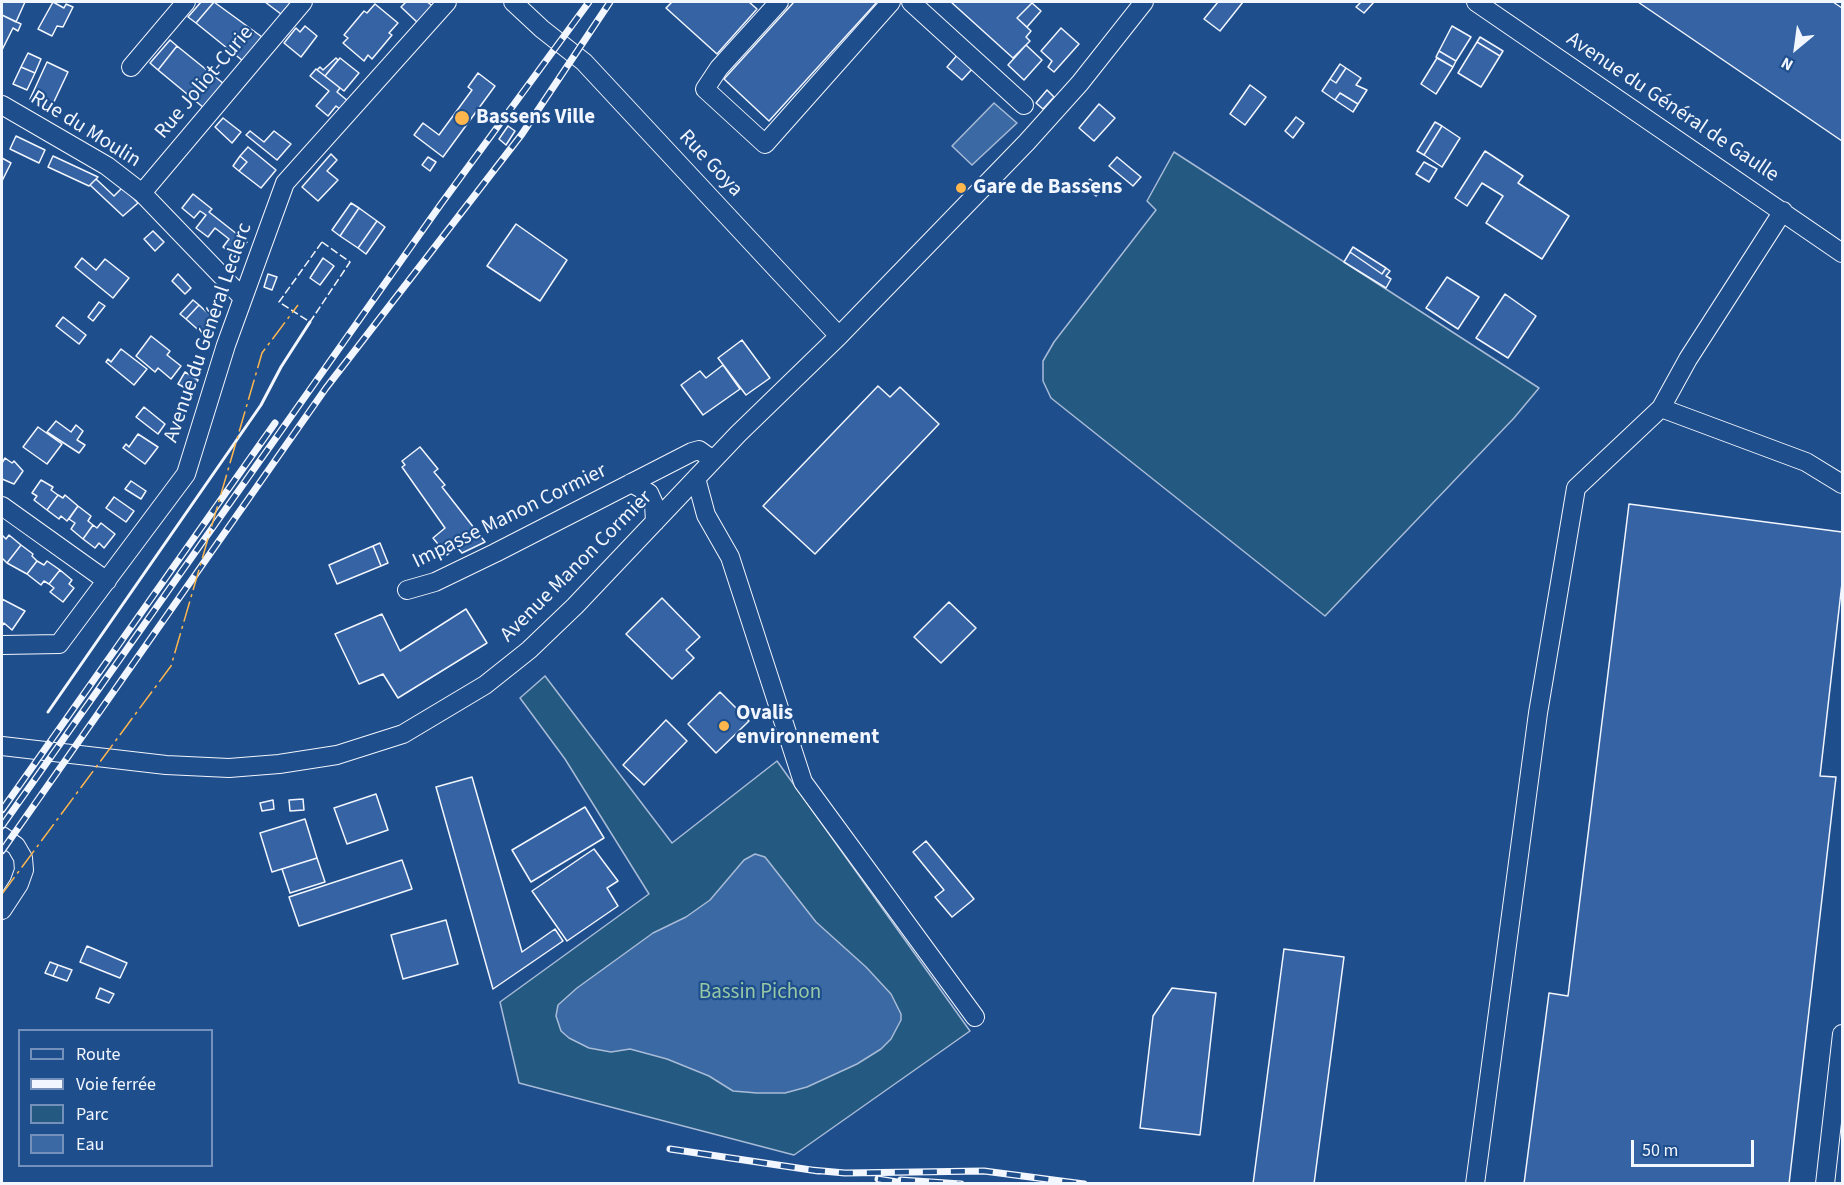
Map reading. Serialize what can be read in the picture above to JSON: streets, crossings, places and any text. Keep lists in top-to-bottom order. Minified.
{"streets":{"street":["Rue Joliot-Curie","Avenue du Général de Gaulle","Rue du Moulin","Rue Goya","Avenue du Général Leclerc","Impasse Manon Cormier","Avenue Manon Cormier"]},"crossings":[["Rue Joliot-Curie","Rue du Moulin"],["Rue du Moulin","Avenue du Général Leclerc"],["Rue Goya","Avenue Manon Cormier"],["Impasse Manon Cormier","Avenue Manon Cormier"]],"parks":["Bassin Pichon"],"places":["Bassens Ville","Gare de Bassens","Ovalis environnement"],"legend":["Route","Voie ferrée","Parc","Eau"],"scale_bar":"50 m","north":"bottom left"}
